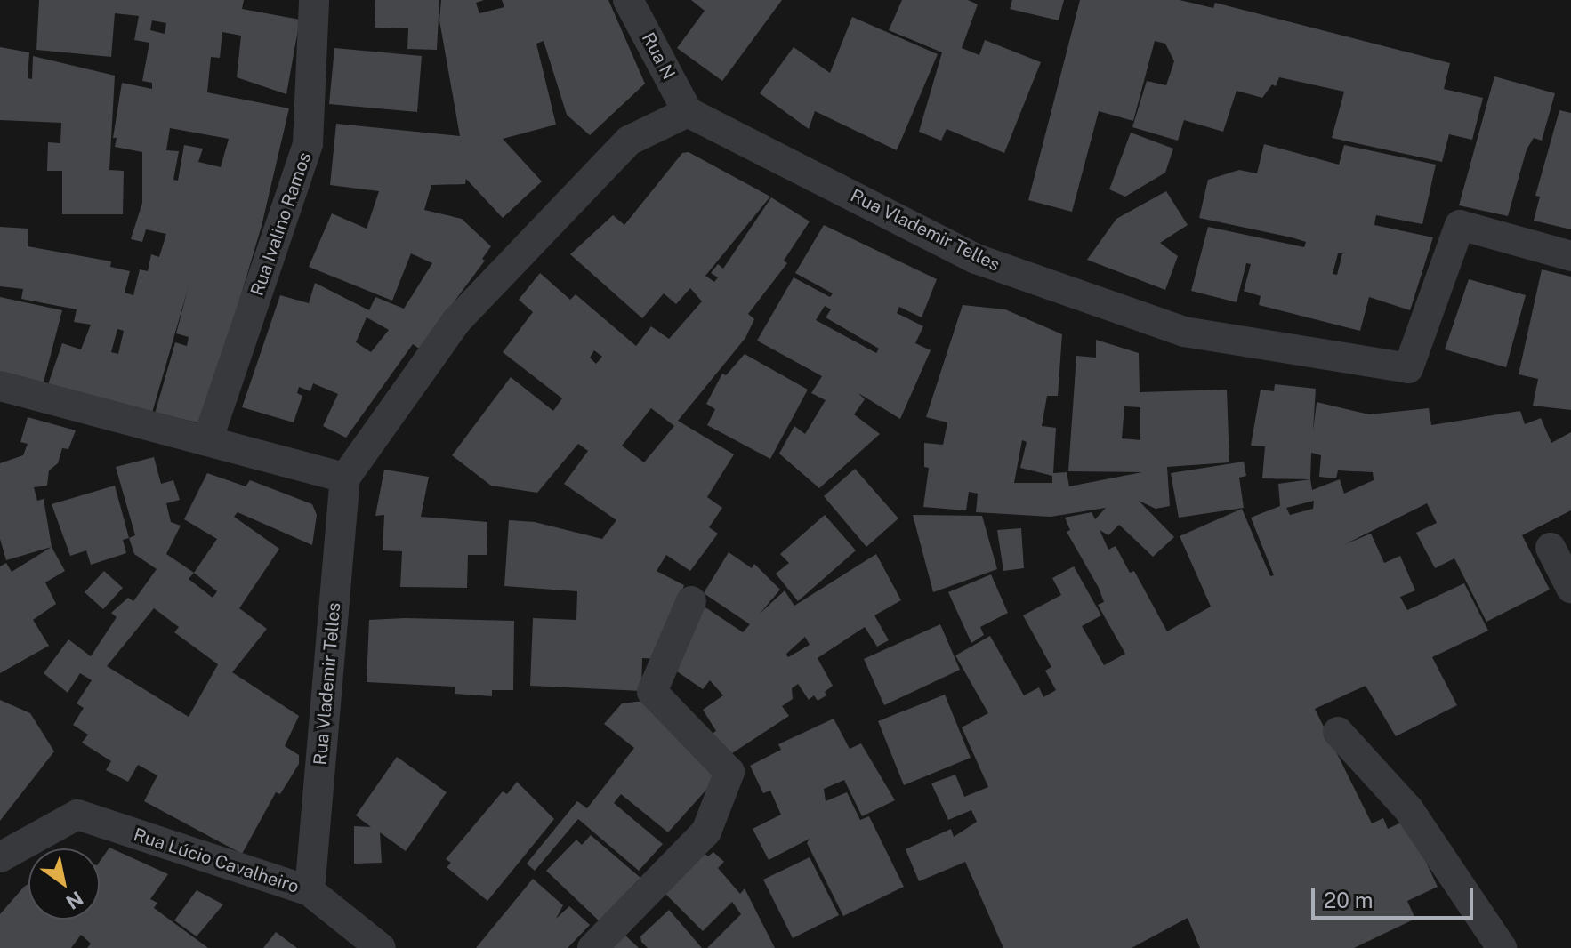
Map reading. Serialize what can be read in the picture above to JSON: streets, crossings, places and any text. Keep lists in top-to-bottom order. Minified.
{"streets":{"lane":["Rua N","Rua Ivalino Ramos","Rua Vlademir Telles","Rua Lúcio Cavalheiro"]},"crossings":[["Rua N","Rua Vlademir Telles"],["Rua Vlademir Telles","Rua Lúcio Cavalheiro"]],"scale_bar":"20 m","north":"bottom right"}
